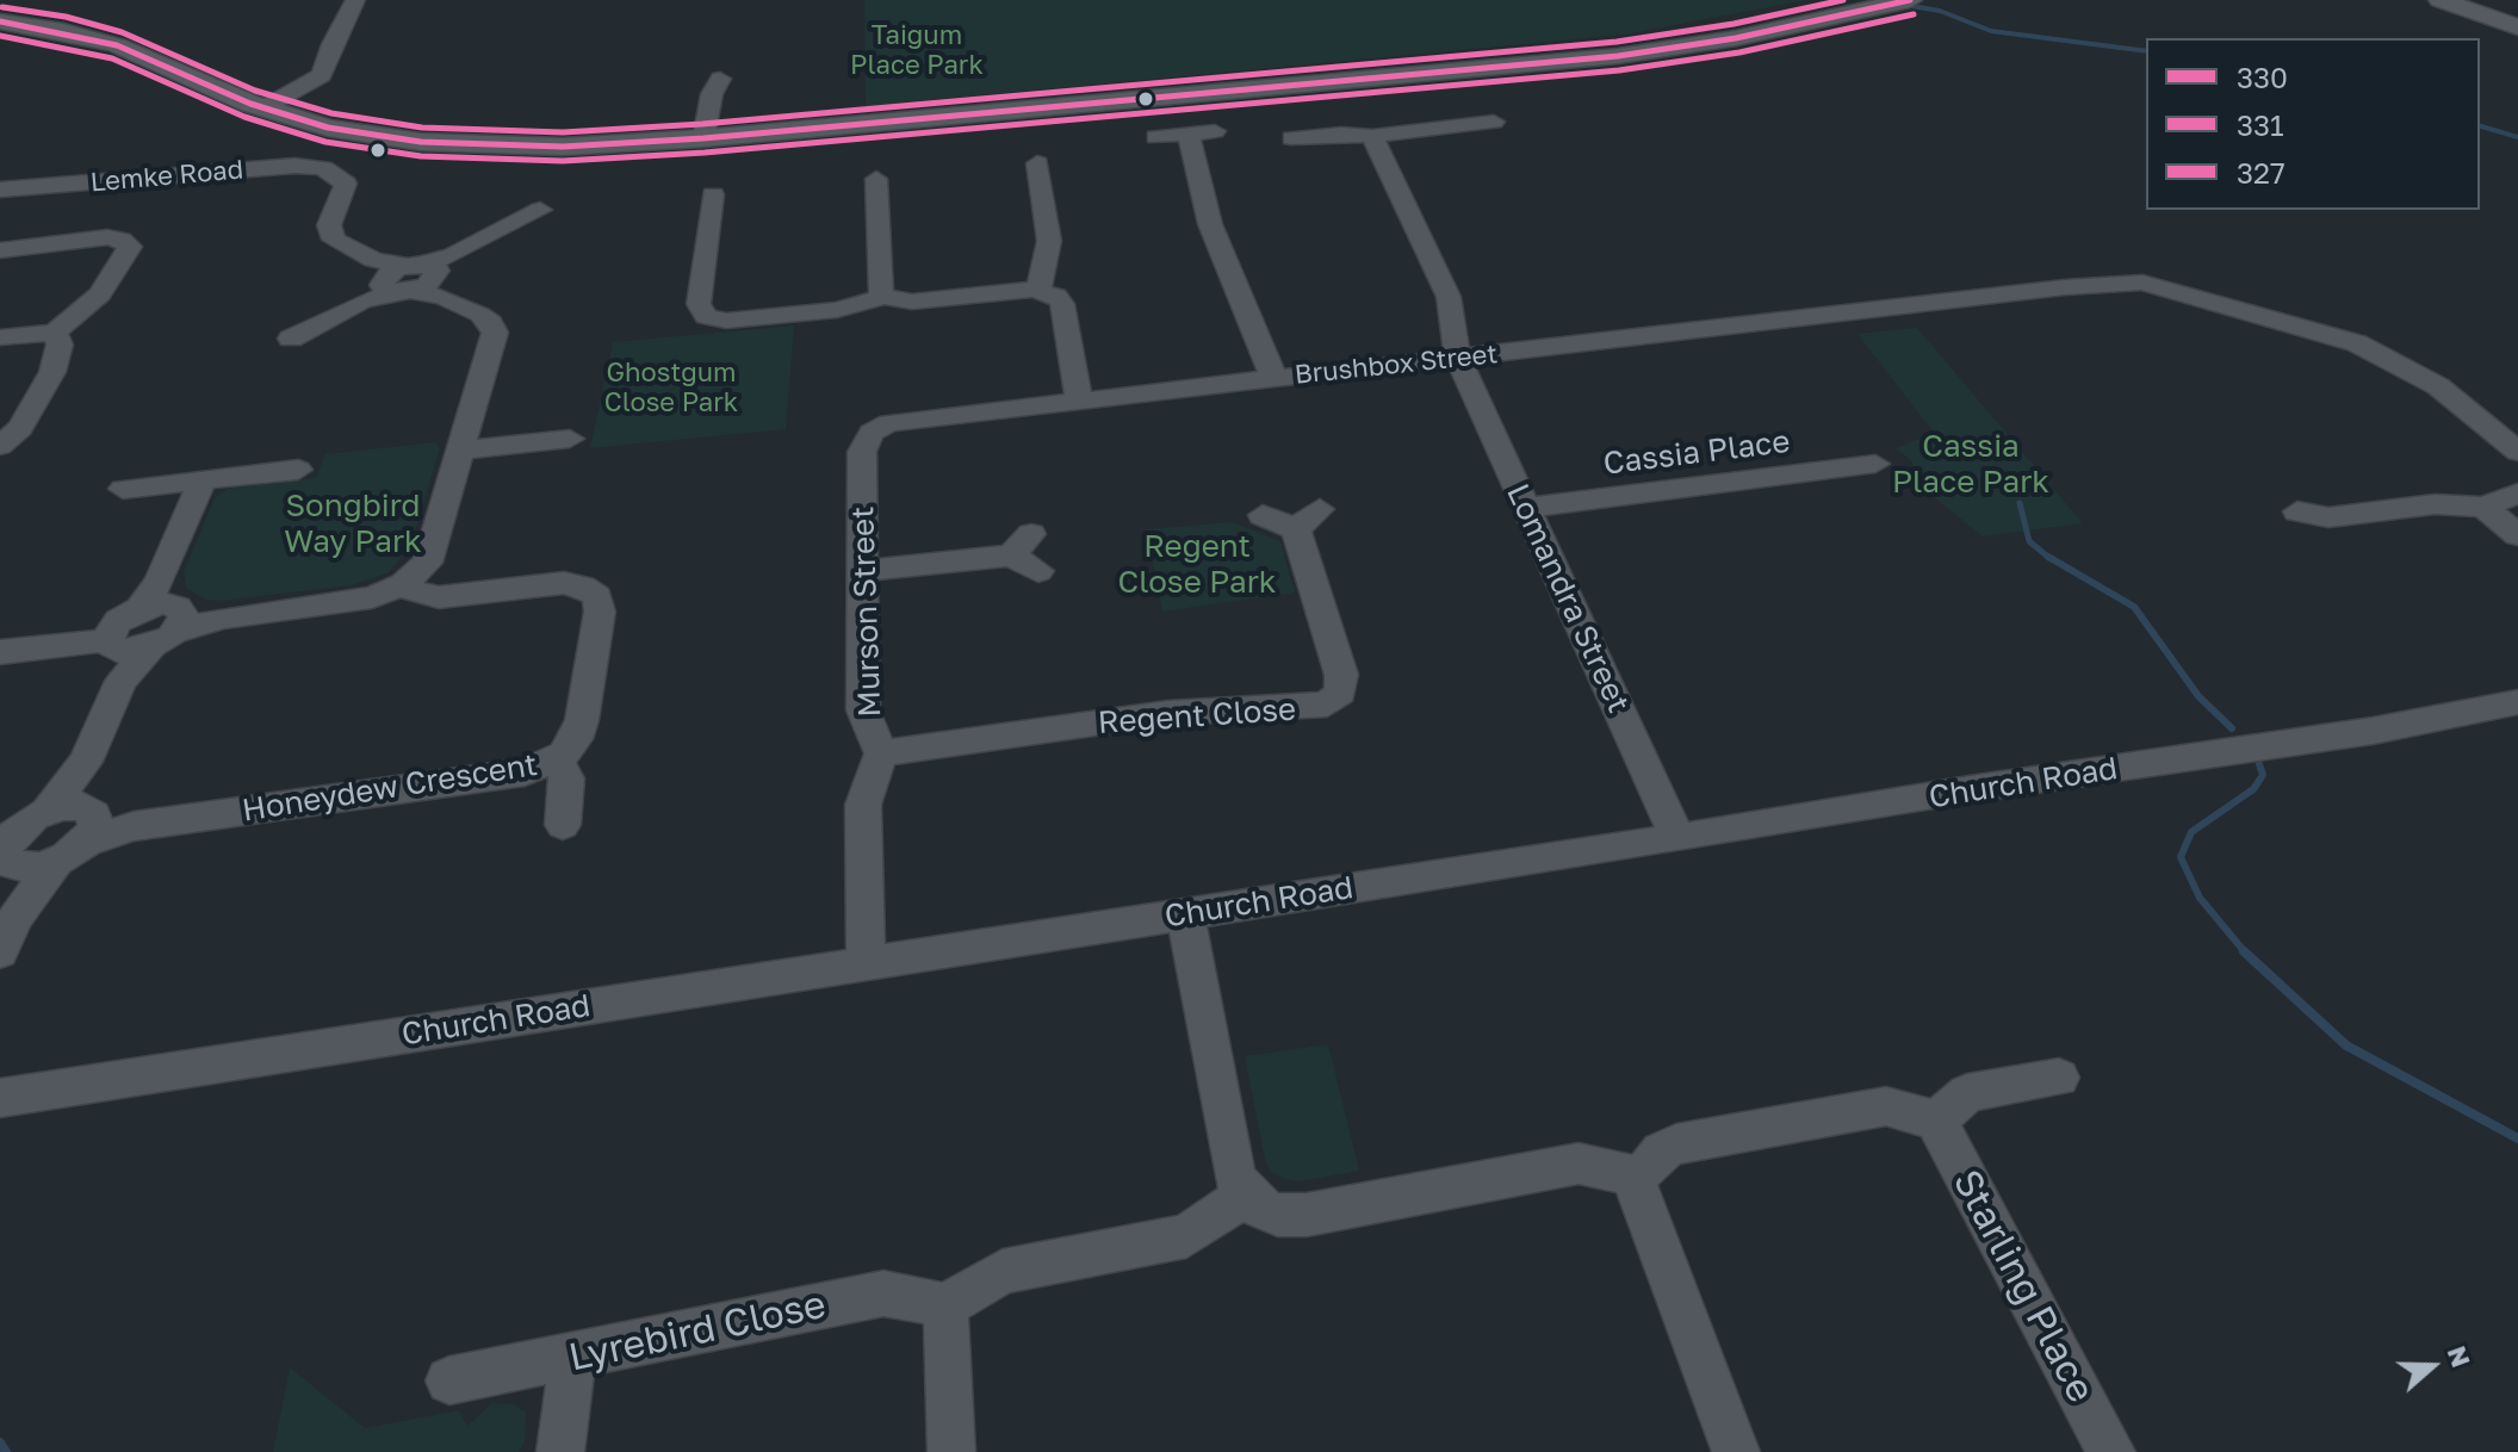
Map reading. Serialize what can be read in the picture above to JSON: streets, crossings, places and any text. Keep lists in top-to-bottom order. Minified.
{"streets":{"street":["Lemke Road","Brushbox Street","Cassia Place","Lomandra Street","Murson Street","Regent Close","Church Road","Honeydew Crescent","Starling Place","Lyrebird Close"]},"crossings":[["Brushbox Street","Lomandra Street"],["Brushbox Street","Murson Street"],["Cassia Place","Lomandra Street"],["Lomandra Street","Church Road"],["Murson Street","Regent Close"],["Murson Street","Church Road"]],"parks":["Taigum Place Park","Ghostgum Close Park","Cassia Place Park","Songbird Way Park","Regent Close Park"],"lines":["transit line 330","transit line 327","transit line 331"],"legend":["330","331","327"],"north":"right"}
